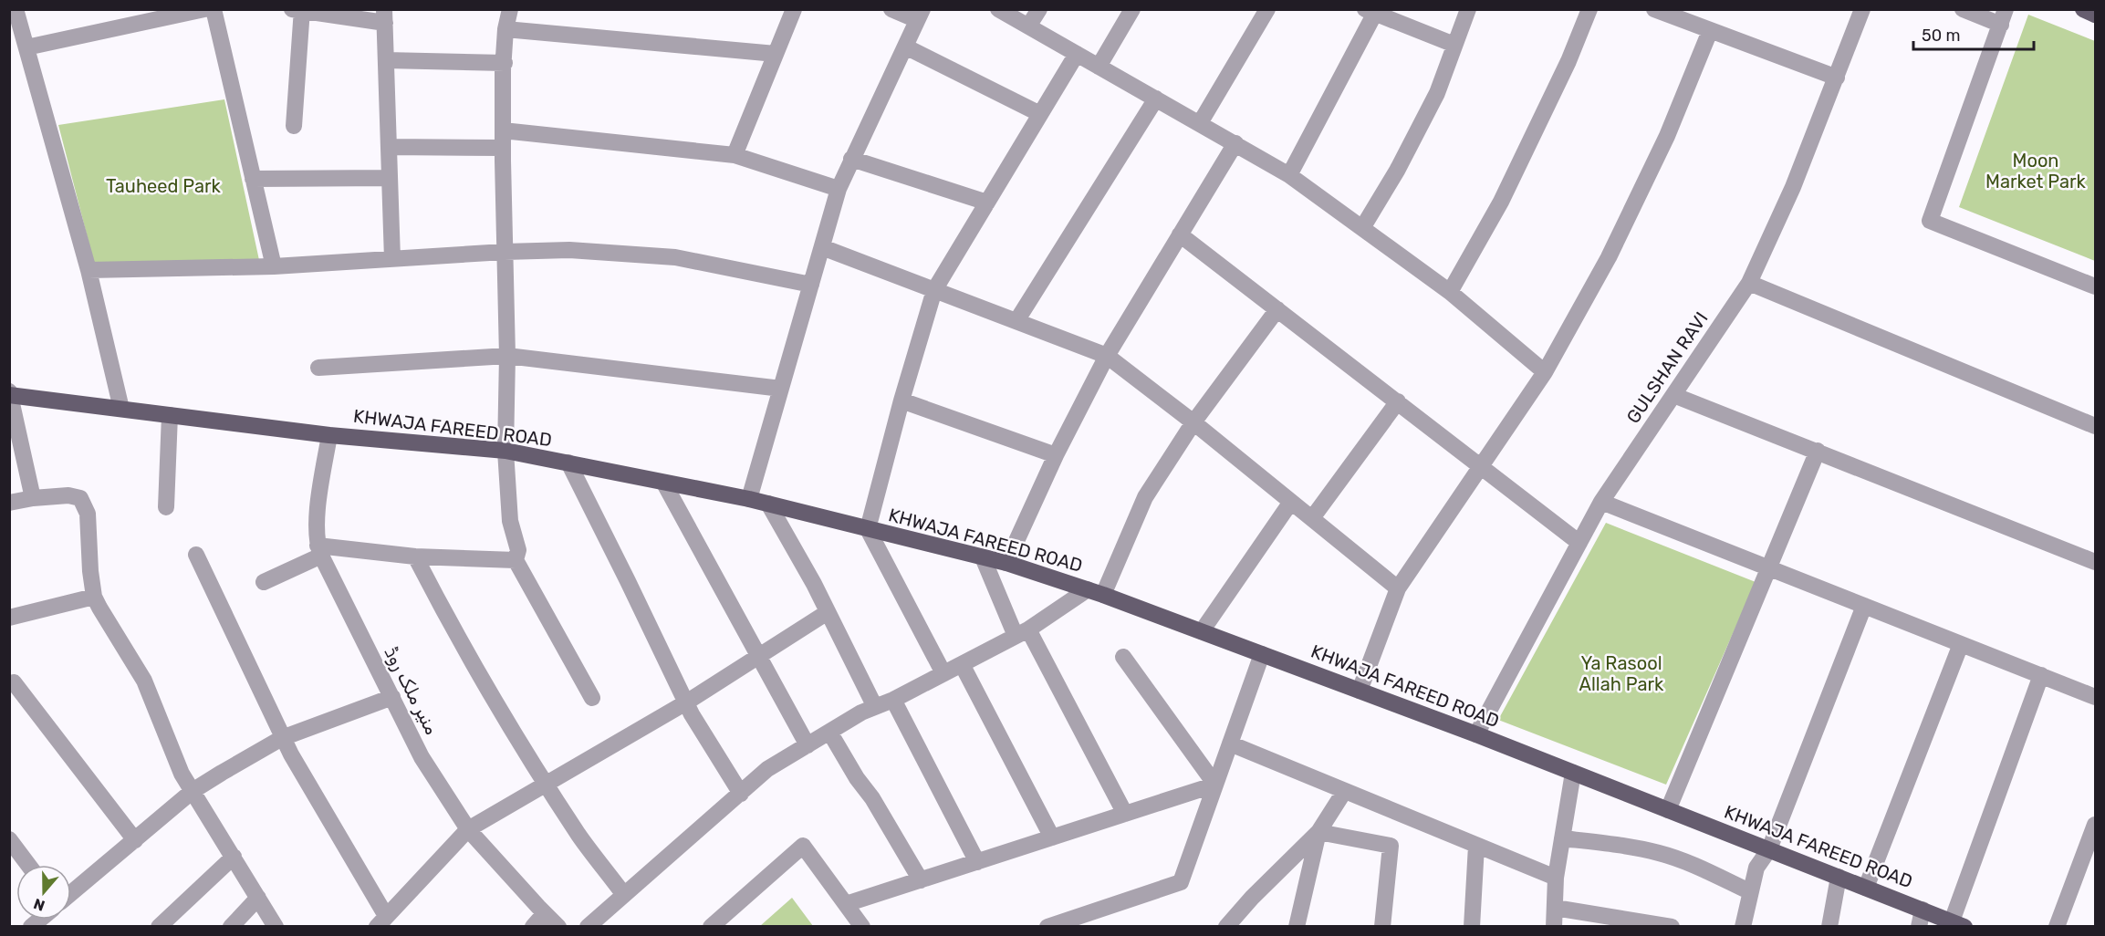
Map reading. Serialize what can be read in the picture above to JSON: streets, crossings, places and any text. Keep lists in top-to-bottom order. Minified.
{"streets":{"main road":["KHWAJA FAREED ROAD"],"street":["GULSHAN RAVI","منیر ملک روڈ"]},"crossings":[["GULSHAN RAVI","KHWAJA FAREED ROAD"],["KHWAJA FAREED ROAD","منیر ملک روڈ"]],"parks":["Moon Market Park","Tauheed Park","Ya Rasool Allah Park"],"scale_bar":"50 m","north":"bottom"}
